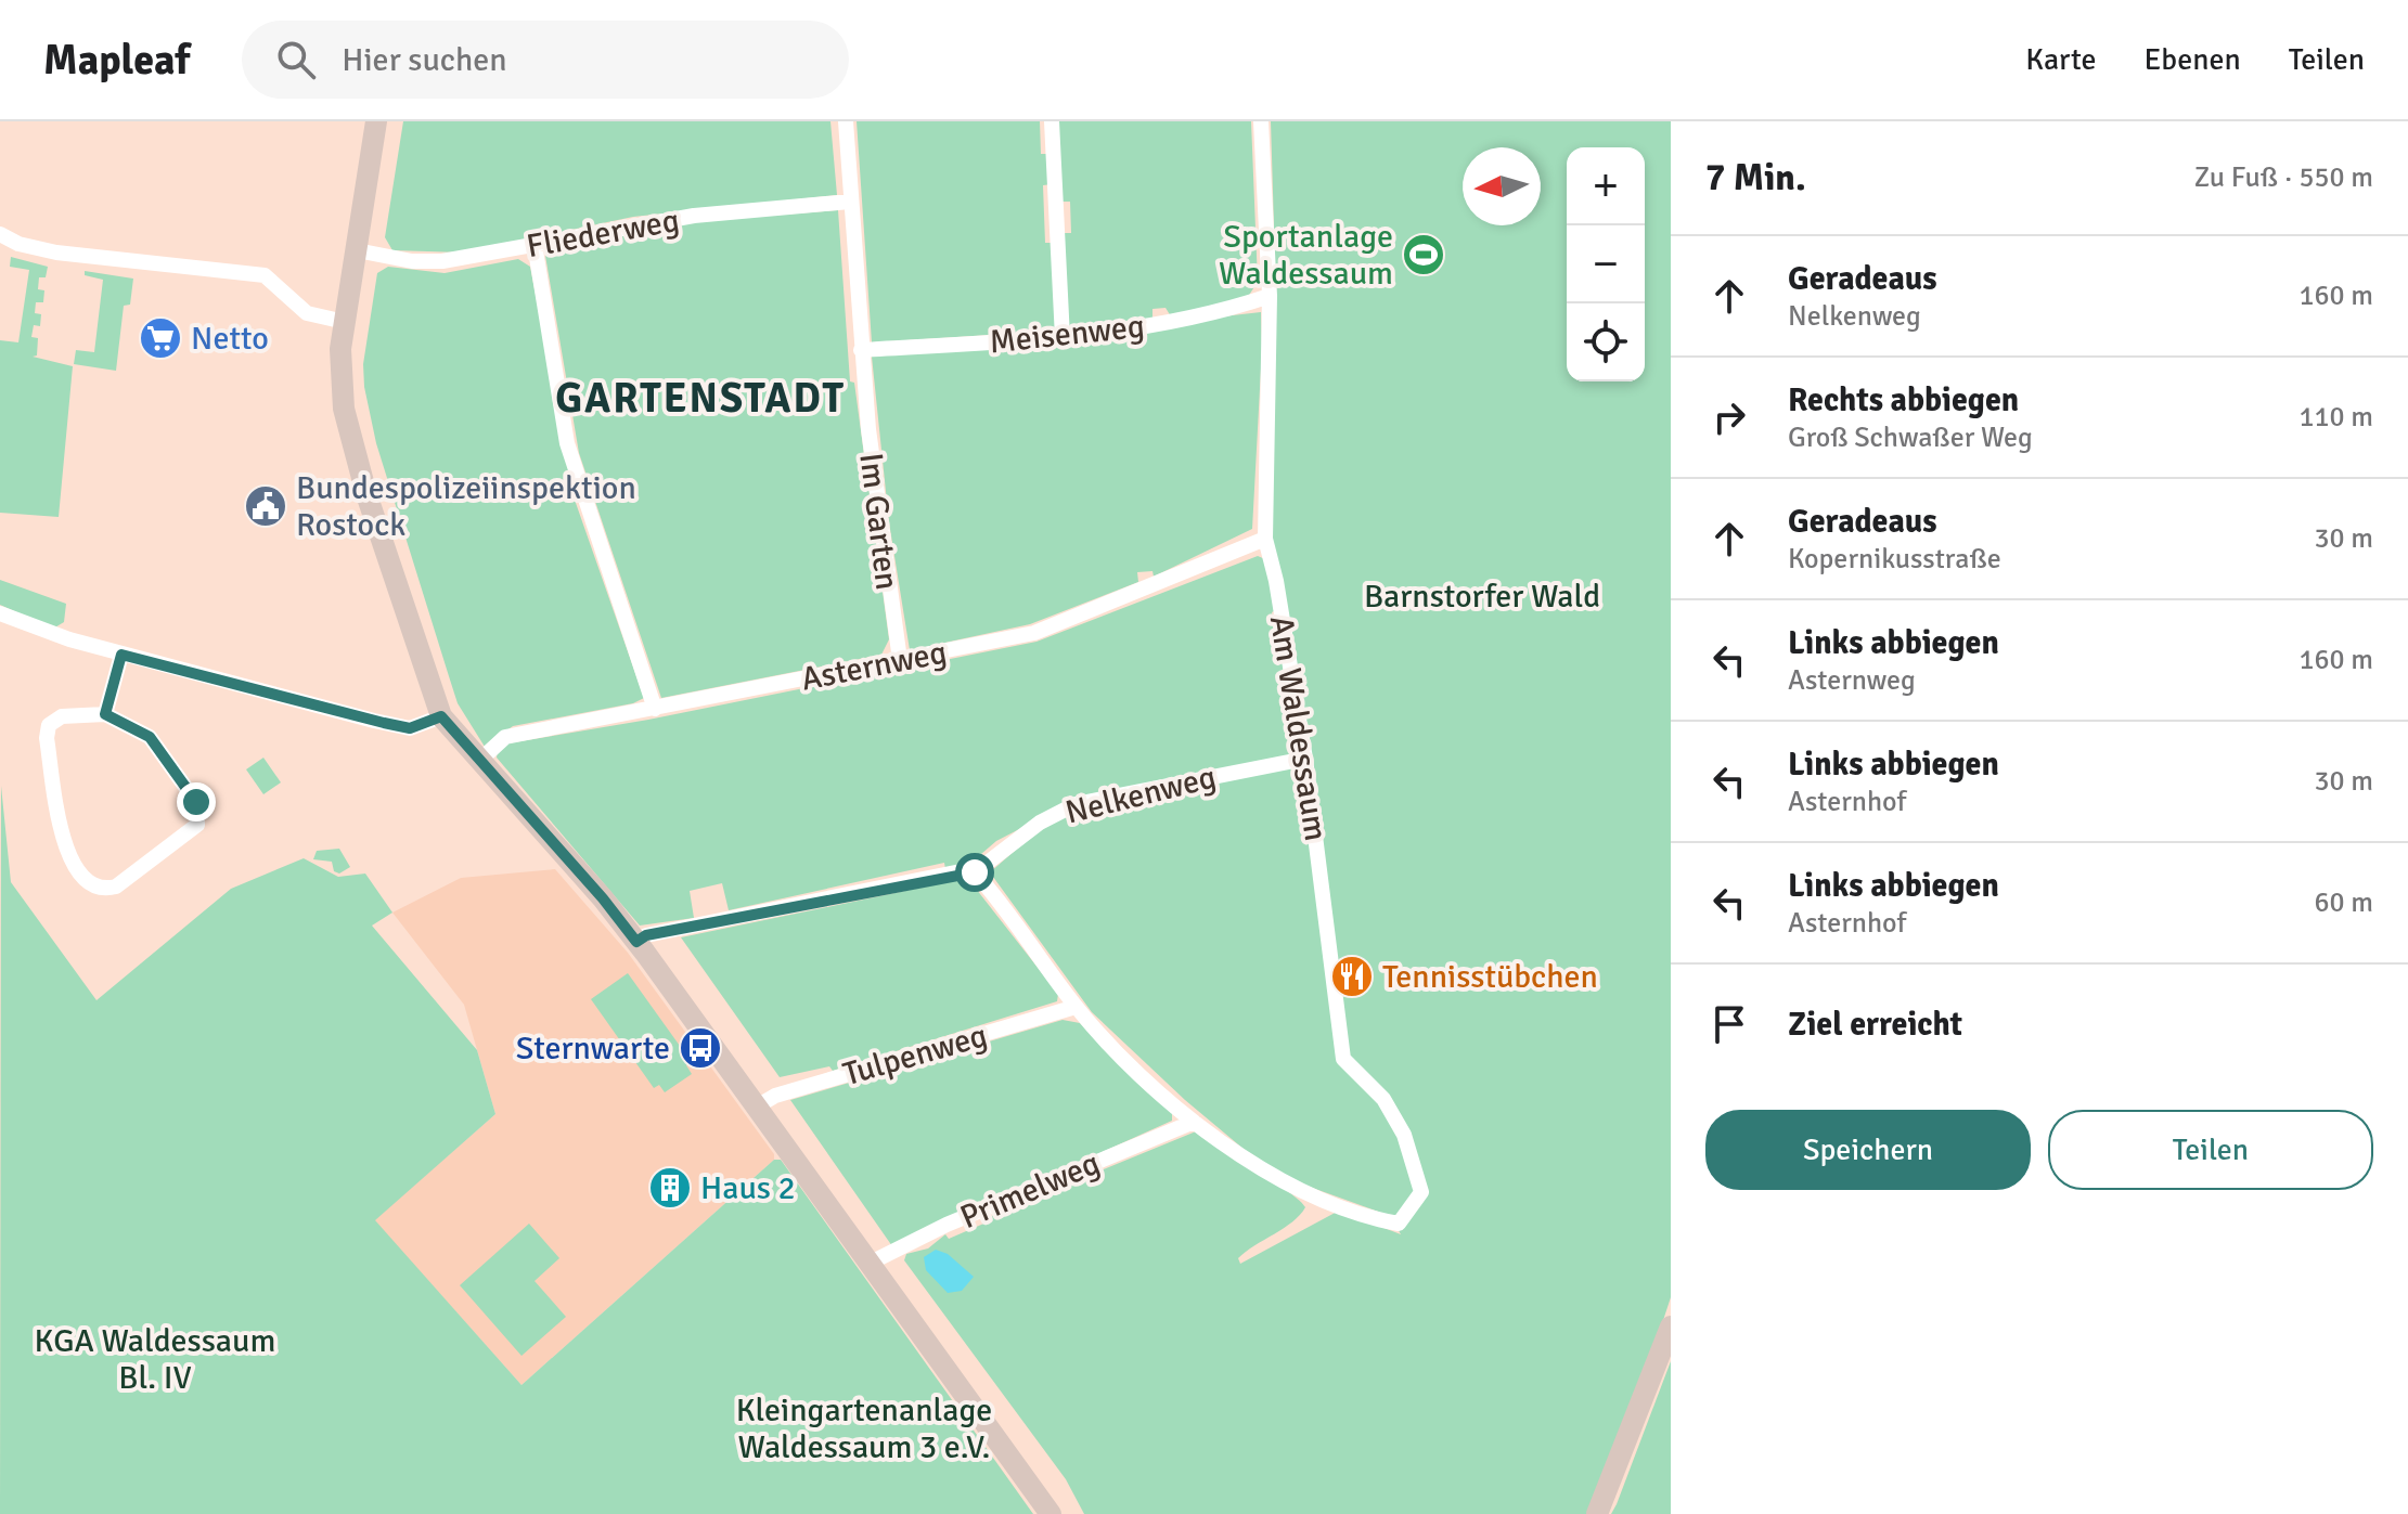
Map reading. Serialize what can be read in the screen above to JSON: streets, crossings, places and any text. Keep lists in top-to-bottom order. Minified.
{"streets":{"street":["Fliederweg","Meisenweg","Im Garten","Asternweg","Am Waldessaum","Nelkenweg","Tulpenweg","Primelweg"]},"crossings":[["Fliederweg","Im Garten"],["Meisenweg","Im Garten"],["Meisenweg","Am Waldessaum"],["Im Garten","Asternweg"],["Asternweg","Am Waldessaum"],["Am Waldessaum","Nelkenweg"],["Am Waldessaum","Primelweg"]],"districts":["GARTENSTADT"],"parks":["Barnstorfer Wald","KGA Waldessaum Bl. IV","Kleingartenanlage Waldessaum 3 e.V."],"places":{"sports":["Sportanlage Waldessaum"],"supermarket":["Netto"],"public building":["Bundespolizeiinspektion Rostock"],"restaurant":["Tennisstübchen"],"bus stop":["Sternwarte"],"building":["Haus 2"]},"north":"left","page":{"header":"Mapleaf","search":"Hier suchen","nav":["Karte","Ebenen","Teilen"],"heading":["7 Min.","Zu Fuß · 550 m"],"map_buttons":["+","−"],"list":[["Geradeaus","Nelkenweg","160 m"],["Rechts abbiegen","Groß Schwaßer Weg","110 m"],["Geradeaus","Kopernikusstraße","30 m"],["Links abbiegen","Asternweg","160 m"],["Links abbiegen","Asternhof","30 m"],["Links abbiegen","Asternhof","60 m"],"Ziel erreicht"],"buttons":["Speichern","Teilen"]}}
